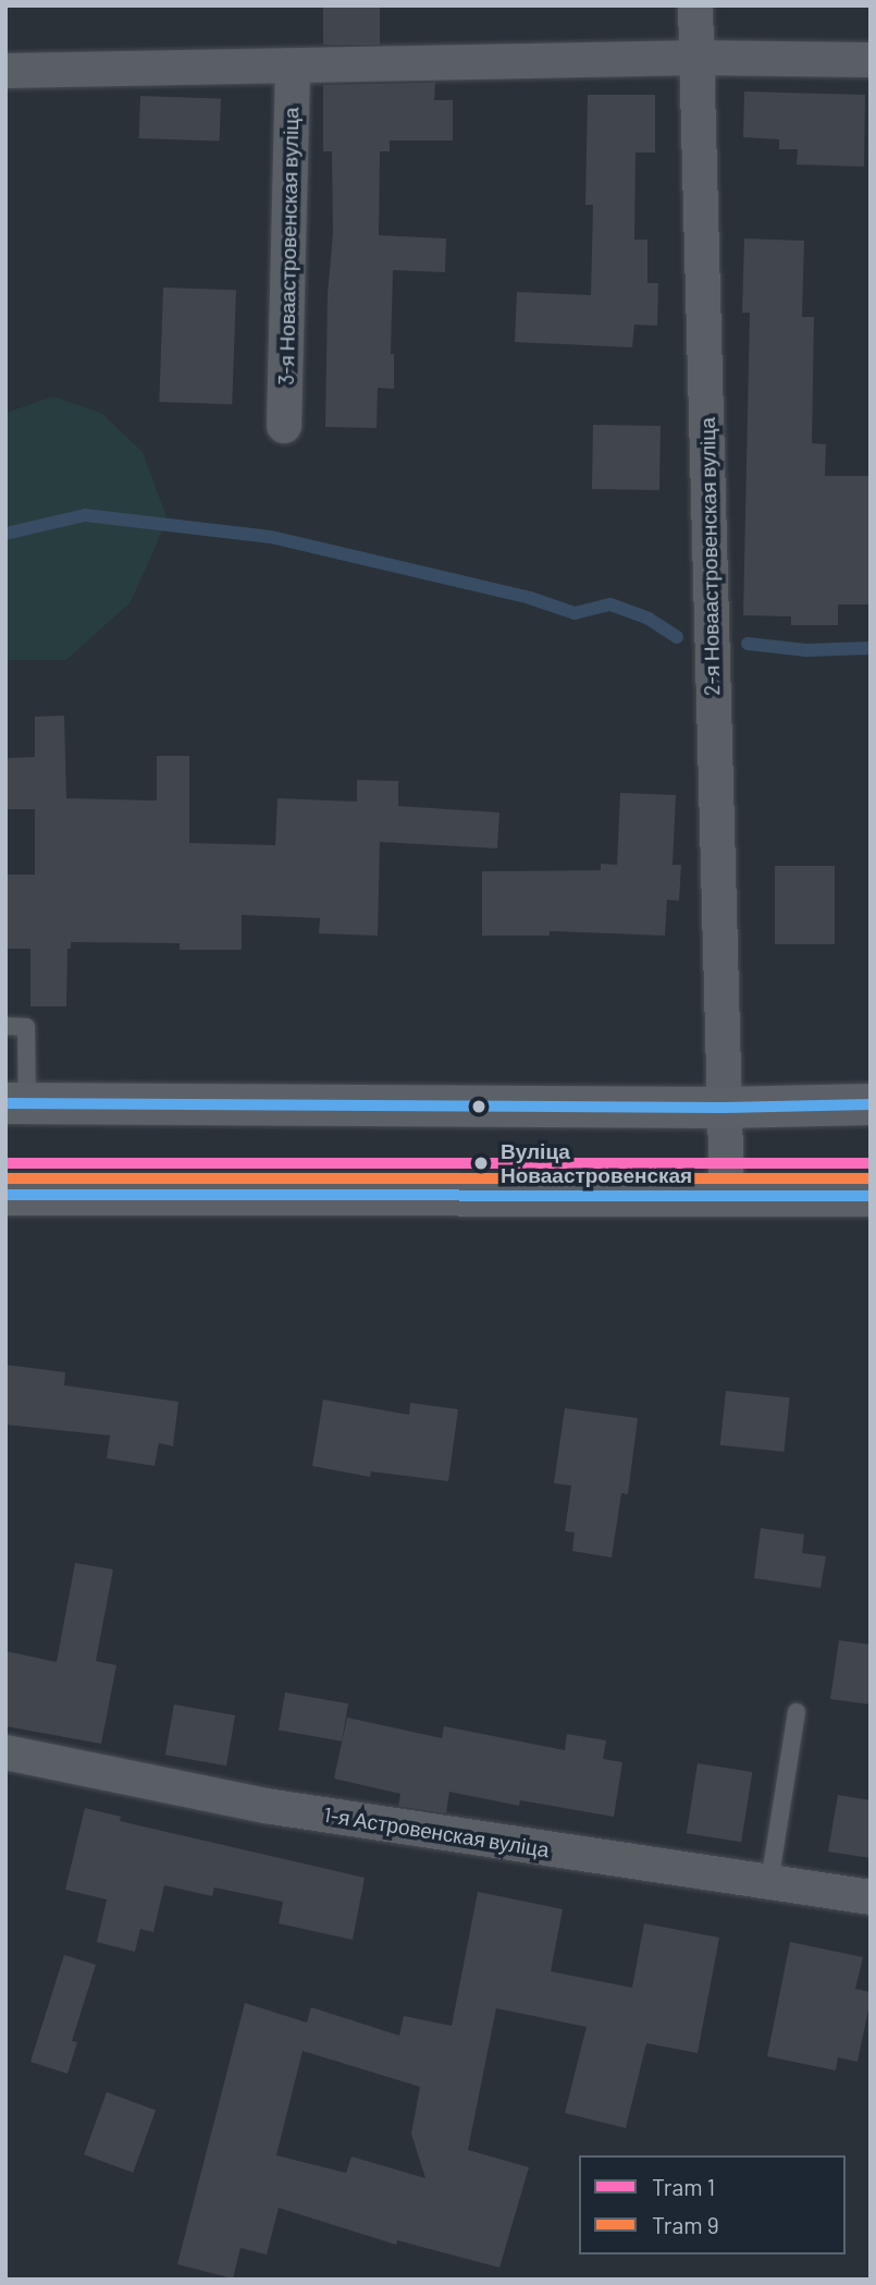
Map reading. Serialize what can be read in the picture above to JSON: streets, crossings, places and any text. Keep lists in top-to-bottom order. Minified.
{"streets":{"street":["3-я Новаастровенская вуліца","2-я Новаастровенская вуліца","1-я Астровенская вуліца"]},"places":["Вуліца Новаастровенская"],"lines":["tram line 1","tram line 9"],"legend":["Tram 1","Tram 9"]}
